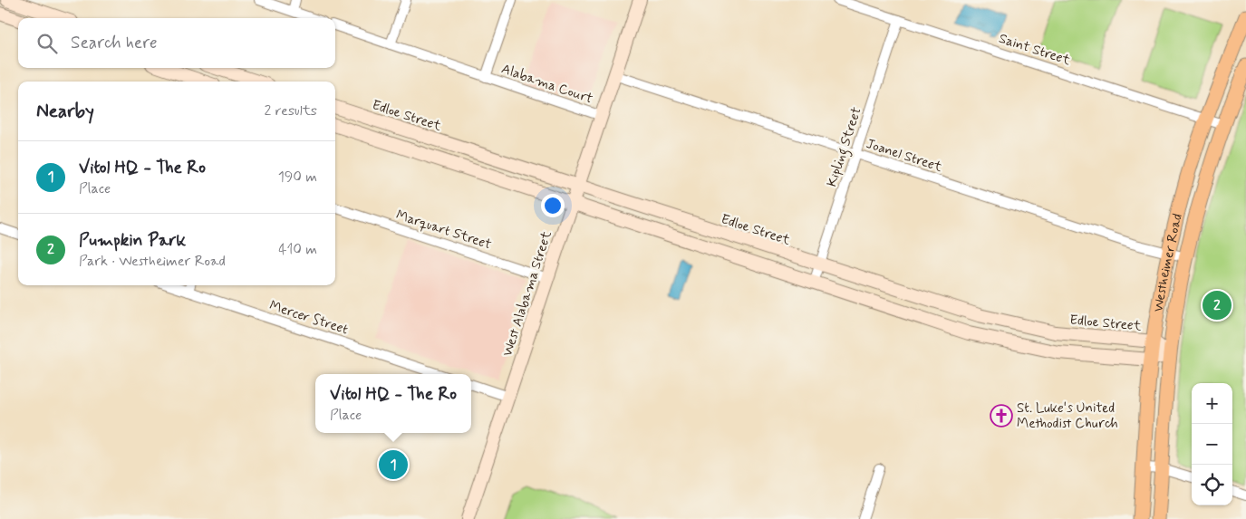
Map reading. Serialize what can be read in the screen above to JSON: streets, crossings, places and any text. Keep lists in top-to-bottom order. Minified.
{"streets":{"main road":["Edloe Street","Westheimer Road","West Alabama Street"],"street":["Saint Street","Alabama Court","Kipling Street","Joanel Street","Marquart Street","Mercer Street"]},"crossings":[["Saint Street","Kipling Street"],["Saint Street","Westheimer Road"],["Alabama Court","West Alabama Street"],["Edloe Street","Kipling Street"],["Edloe Street","Westheimer Road"],["Edloe Street","West Alabama Street"],["Kipling Street","Joanel Street"],["Joanel Street","Westheimer Road"],["Joanel Street","West Alabama Street"],["Marquart Street","West Alabama Street"]],"places":{"church":["St. Luke's United Methodist Church"]},"page":{"search":"Search here","heading":["Nearby","2 results"],"list":[{"mark":"1","name":"Vitol HQ - The Ro","note":"Place","value":"190 m"},{"mark":"2","name":"Pumpkin Park","note":"Park · Westheimer Road","value":"410 m"}],"pins":["2","1"],"popup":["Vitol HQ - The Ro","Place"],"map_buttons":["+","−"]}}
